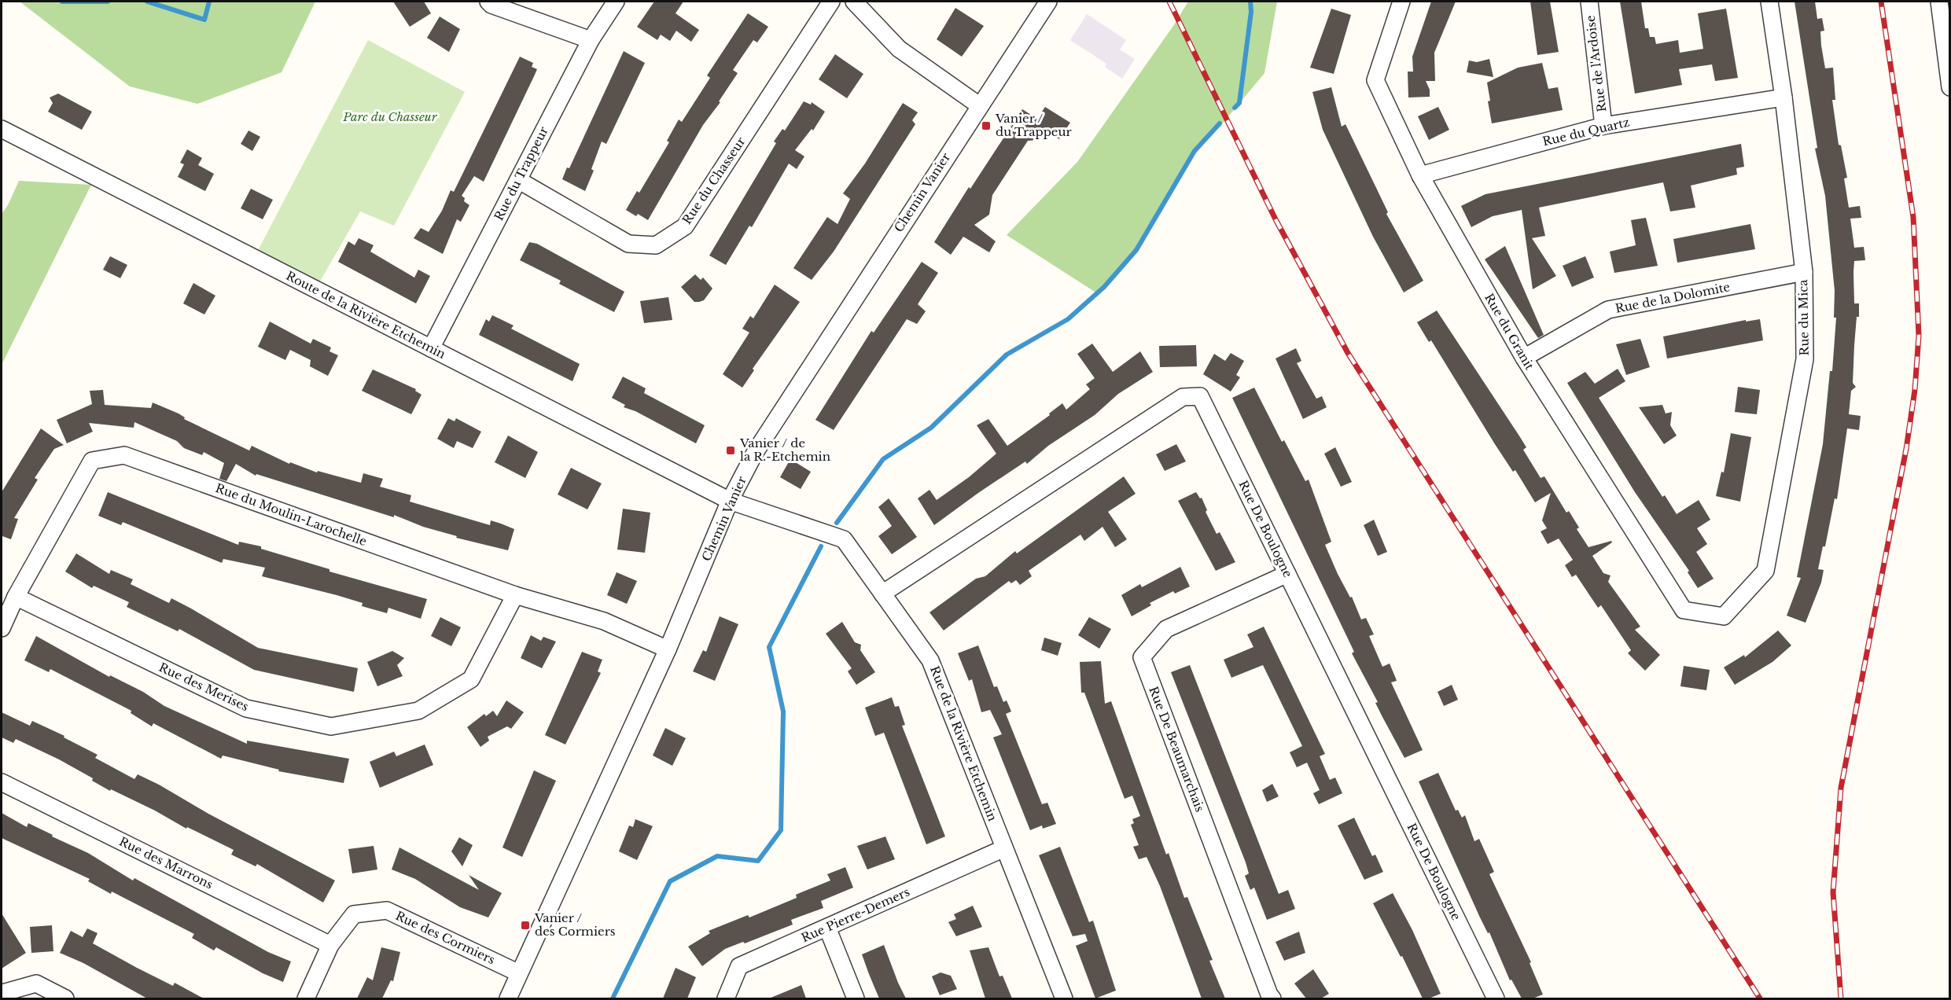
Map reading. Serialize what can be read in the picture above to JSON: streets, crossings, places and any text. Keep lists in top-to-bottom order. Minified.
{"streets":{"street":["Rue de l'Ardoise","Rue du Quartz","Rue du Trappeur","Rue du Chasseur","Chemin Vanier","Rue de la Dolomite","Route de la Rivière Etchemin","Rue du Mica","Rue du Granit","Rue du Moulin-Larochelle","Rue De Boulogne","Rue des Merises","Rue de la Rivière Etchemin","Rue De Beaumarchais","Rue des Marrons","Rue Pierre-Demers","Rue des Cormiers"]},"crossings":[["Rue de l'Ardoise","Rue du Quartz"],["Rue du Quartz","Rue du Mica"],["Rue du Quartz","Rue du Granit"],["Rue du Trappeur","Rue du Chasseur"],["Rue du Trappeur","Route de la Rivière Etchemin"],["Chemin Vanier","Route de la Rivière Etchemin"],["Chemin Vanier","Rue du Moulin-Larochelle"],["Chemin Vanier","Rue de la Rivière Etchemin"],["Chemin Vanier","Rue des Cormiers"],["Rue de la Dolomite","Rue du Mica"],["Rue de la Dolomite","Rue du Granit"],["Route de la Rivière Etchemin","Rue de la Rivière Etchemin"],["Rue du Mica","Rue du Granit"],["Rue du Moulin-Larochelle","Rue des Merises"],["Rue De Boulogne","Rue de la Rivière Etchemin"],["Rue De Boulogne","Rue De Beaumarchais"],["Rue de la Rivière Etchemin","Rue Pierre-Demers"],["Rue des Marrons","Rue des Cormiers"]],"parks":["Parc du Chasseur"],"places":{"transit":["Vanier / du Trappeur","Vanier / de la R.-Etchemin","Vanier / des Cormiers"]}}
